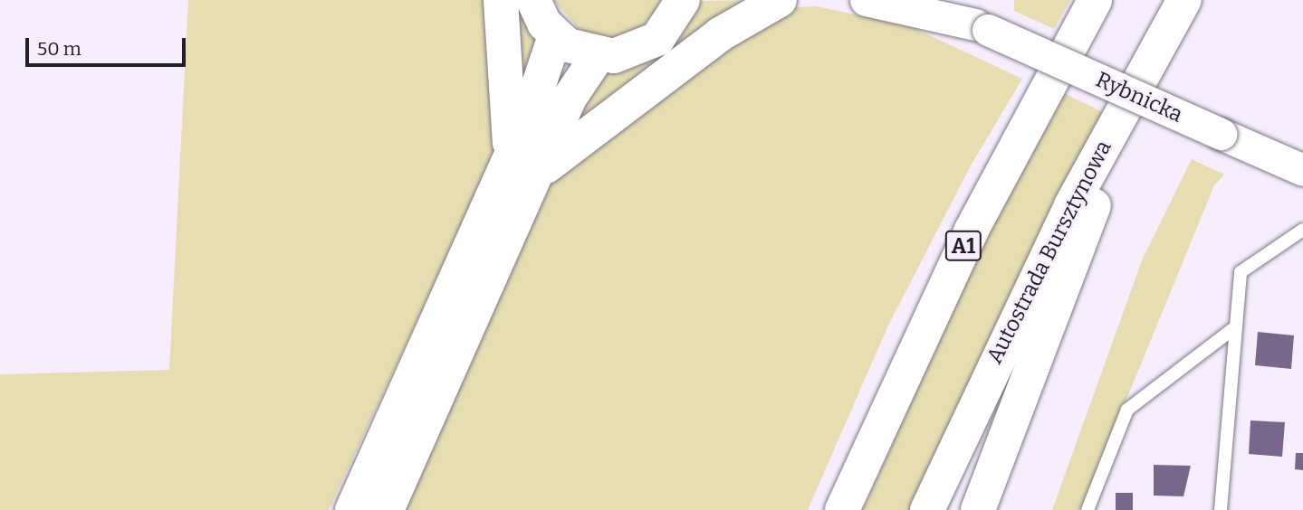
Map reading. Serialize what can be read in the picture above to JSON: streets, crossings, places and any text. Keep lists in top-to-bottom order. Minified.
{"streets":{"main road":["A1","Autostrada Bursztynowa"],"street":["Rybnicka"]},"scale_bar":"50 m"}
